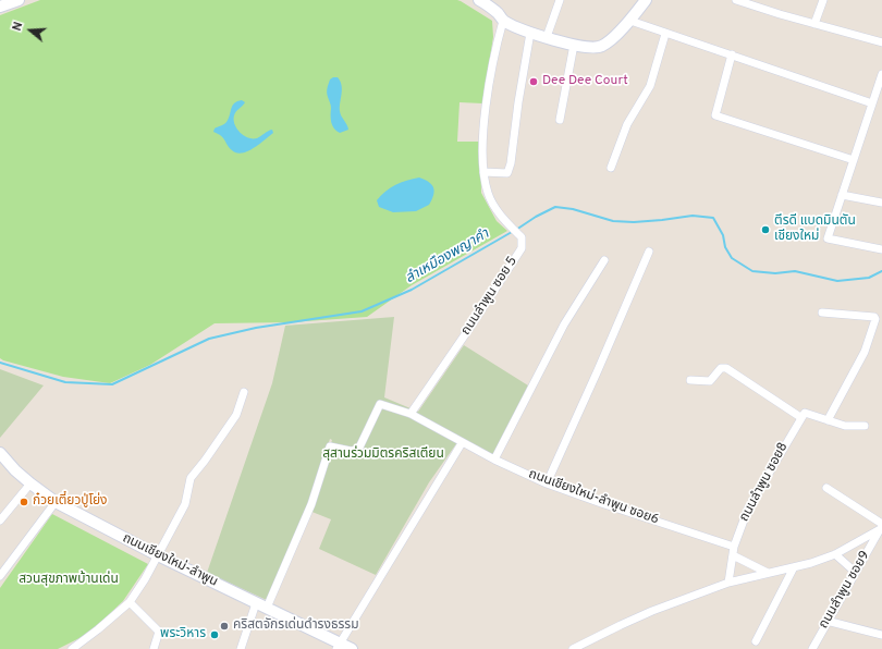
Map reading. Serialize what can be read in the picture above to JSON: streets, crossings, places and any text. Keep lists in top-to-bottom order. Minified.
{"streets":{"main road":["ถนนเชียงใหม่-ลำพูน"],"street":["ถนนลำพูน ซอย 5","ถนนลำพูน ซอย8","ถนนเชียงใหม่-ลำพูน ซอย6","ถนนลำพูน ซอย9"]},"crossings":[["ถนนลำพูน ซอย 5","ถนนเชียงใหม่-ลำพูน ซอย6"],["ถนนลำพูน ซอย8","ถนนเชียงใหม่-ลำพูน ซอย6"],["ถนนเชียงใหม่-ลำพูน ซอย6","ถนนเชียงใหม่-ลำพูน"]],"water":["ลำเหมืองพญาคำ"],"parks":["สุสานร่วมมิตรคริสเตียน","สวนสุขภาพบ้านเด่น"],"places":["Dee Dee Court","ตีรดี แบดมินตัน เชียงใหม่","ก๋วยเตี๋ยวปู่โย่ง","คริสตจักรเด่นดำรงธรรม","พระวิหาร"],"north":"left"}
